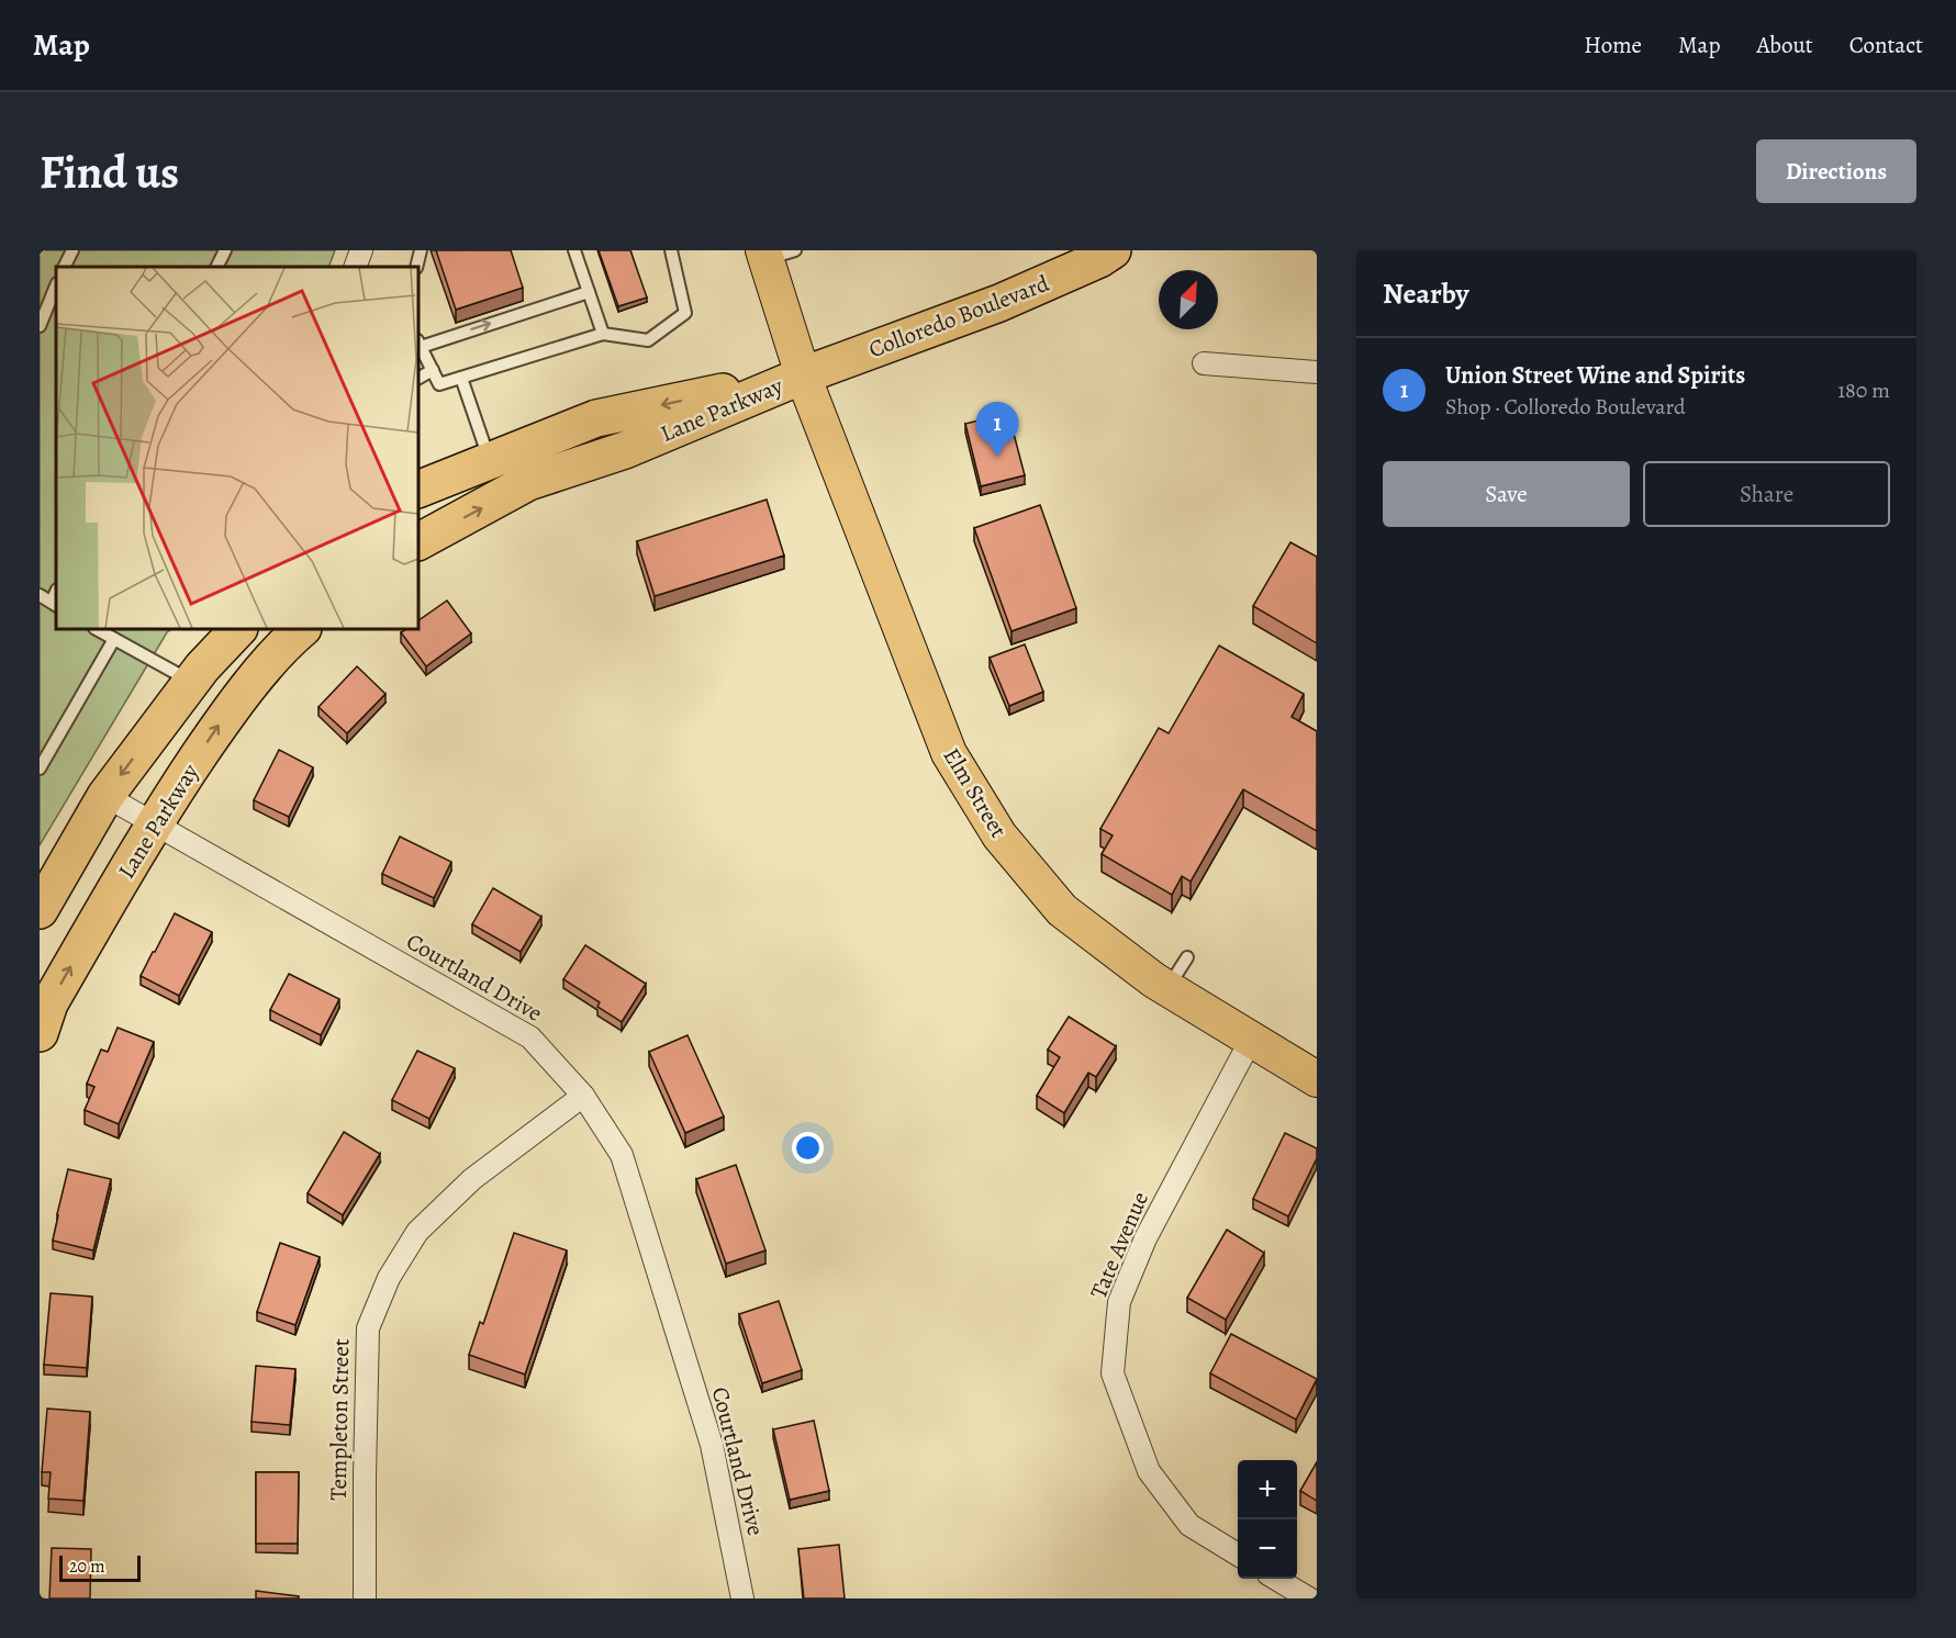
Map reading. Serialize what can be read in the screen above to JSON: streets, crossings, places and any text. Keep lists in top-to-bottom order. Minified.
{"streets":{"highway":["Colloredo Boulevard","Lane Parkway"],"main road":["Elm Street"],"street":["Courtland Drive","Tate Avenue","Templeton Street"]},"crossings":[["Colloredo Boulevard","Lane Parkway"],["Colloredo Boulevard","Elm Street"],["Lane Parkway","Elm Street"],["Lane Parkway","Courtland Drive"],["Elm Street","Tate Avenue"],["Courtland Drive","Templeton Street"]],"scale_bar":"20 m","north":"top right","page":{"header":"Map","nav":["Home","Map","About","Contact"],"buttons":["Directions",["Save","Share"]],"title":"Find us","heading":"Nearby","list":[{"mark":"1","name":"Union Street Wine and Spirits","note":"Shop · Colloredo Boulevard","value":"180 m"}],"pins":"1","map_buttons":["+","−"],"scale":"20 m"}}
